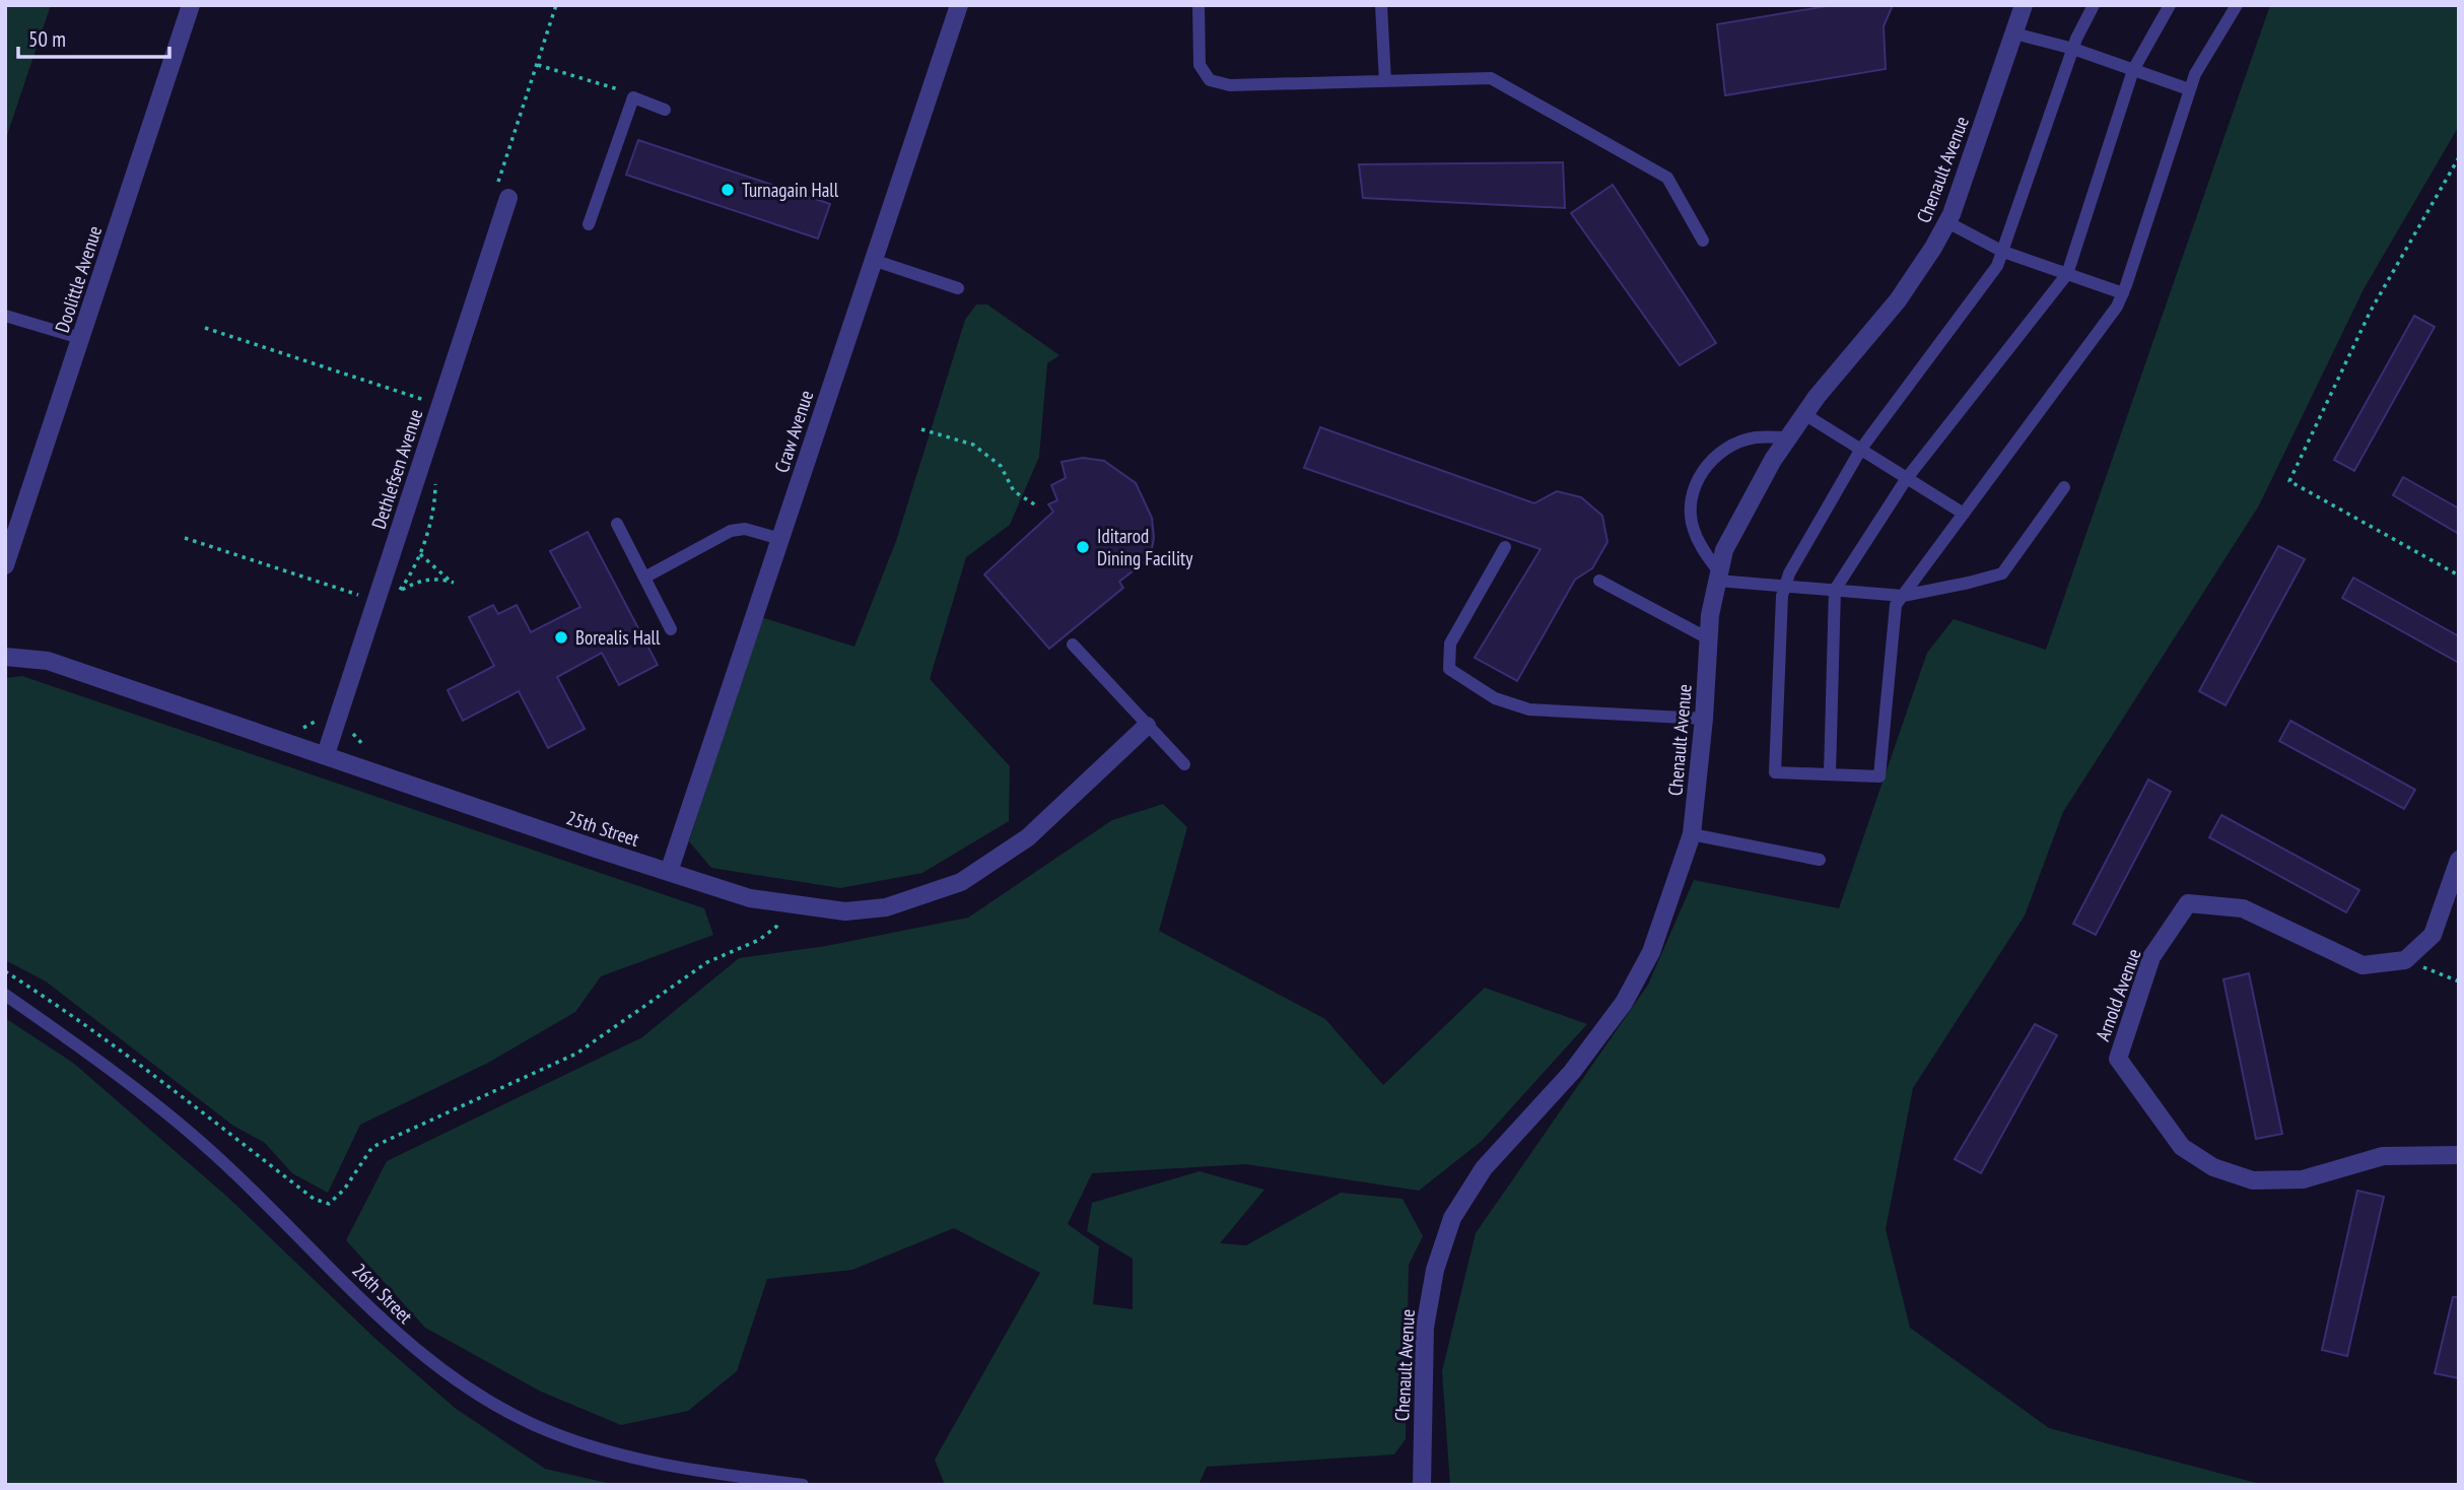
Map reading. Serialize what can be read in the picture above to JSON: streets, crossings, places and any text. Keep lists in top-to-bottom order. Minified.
{"streets":{"street":["Chenault Avenue","Doolittle Avenue","Craw Avenue","Dethlefsen Avenue","25th Street","Arnold Avenue"],"lane":["26th Street"]},"crossings":[["Craw Avenue","25th Street"],["Dethlefsen Avenue","25th Street"]],"places":["Turnagain Hall","Iditarod Dining Facility","Borealis Hall"],"scale_bar":"50 m"}
